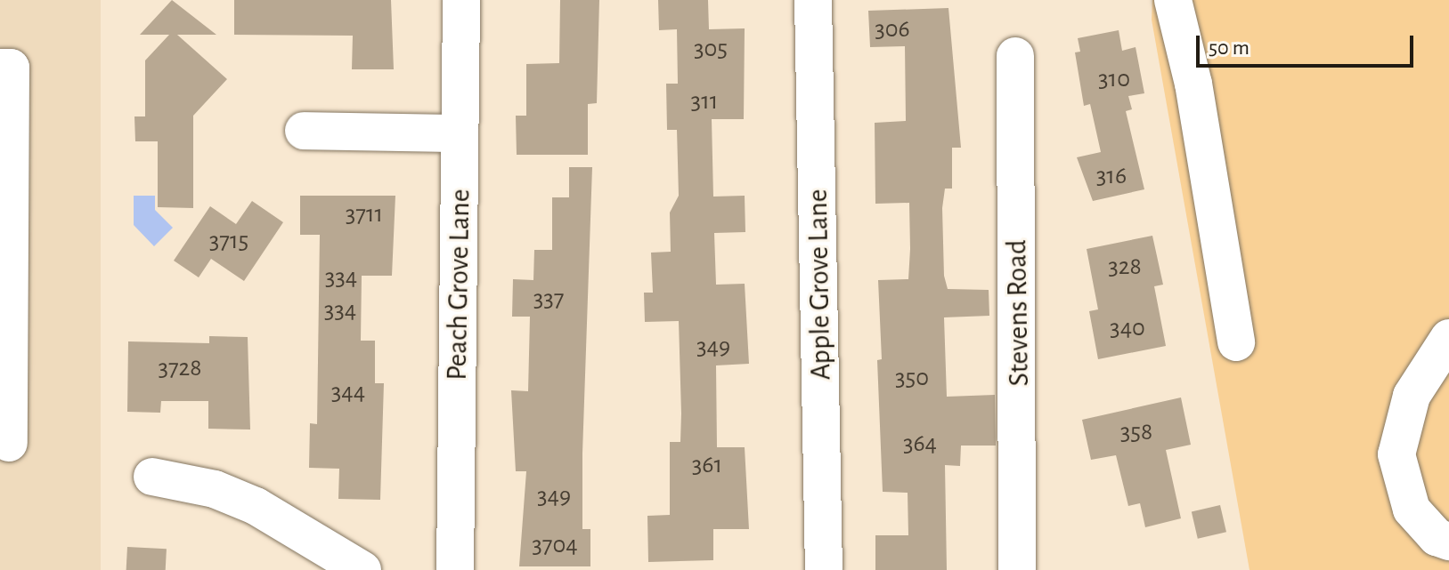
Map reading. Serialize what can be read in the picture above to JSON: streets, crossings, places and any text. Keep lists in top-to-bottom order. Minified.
{"streets":{"street":["Peach Grove Lane","Apple Grove Lane","Stevens Road"]},"house_numbers":["306","305","310","311","316","3711","3715","328","334","337","334","340","349","3728","350","344","358","364","361","349","3704"],"scale_bar":"50 m"}
